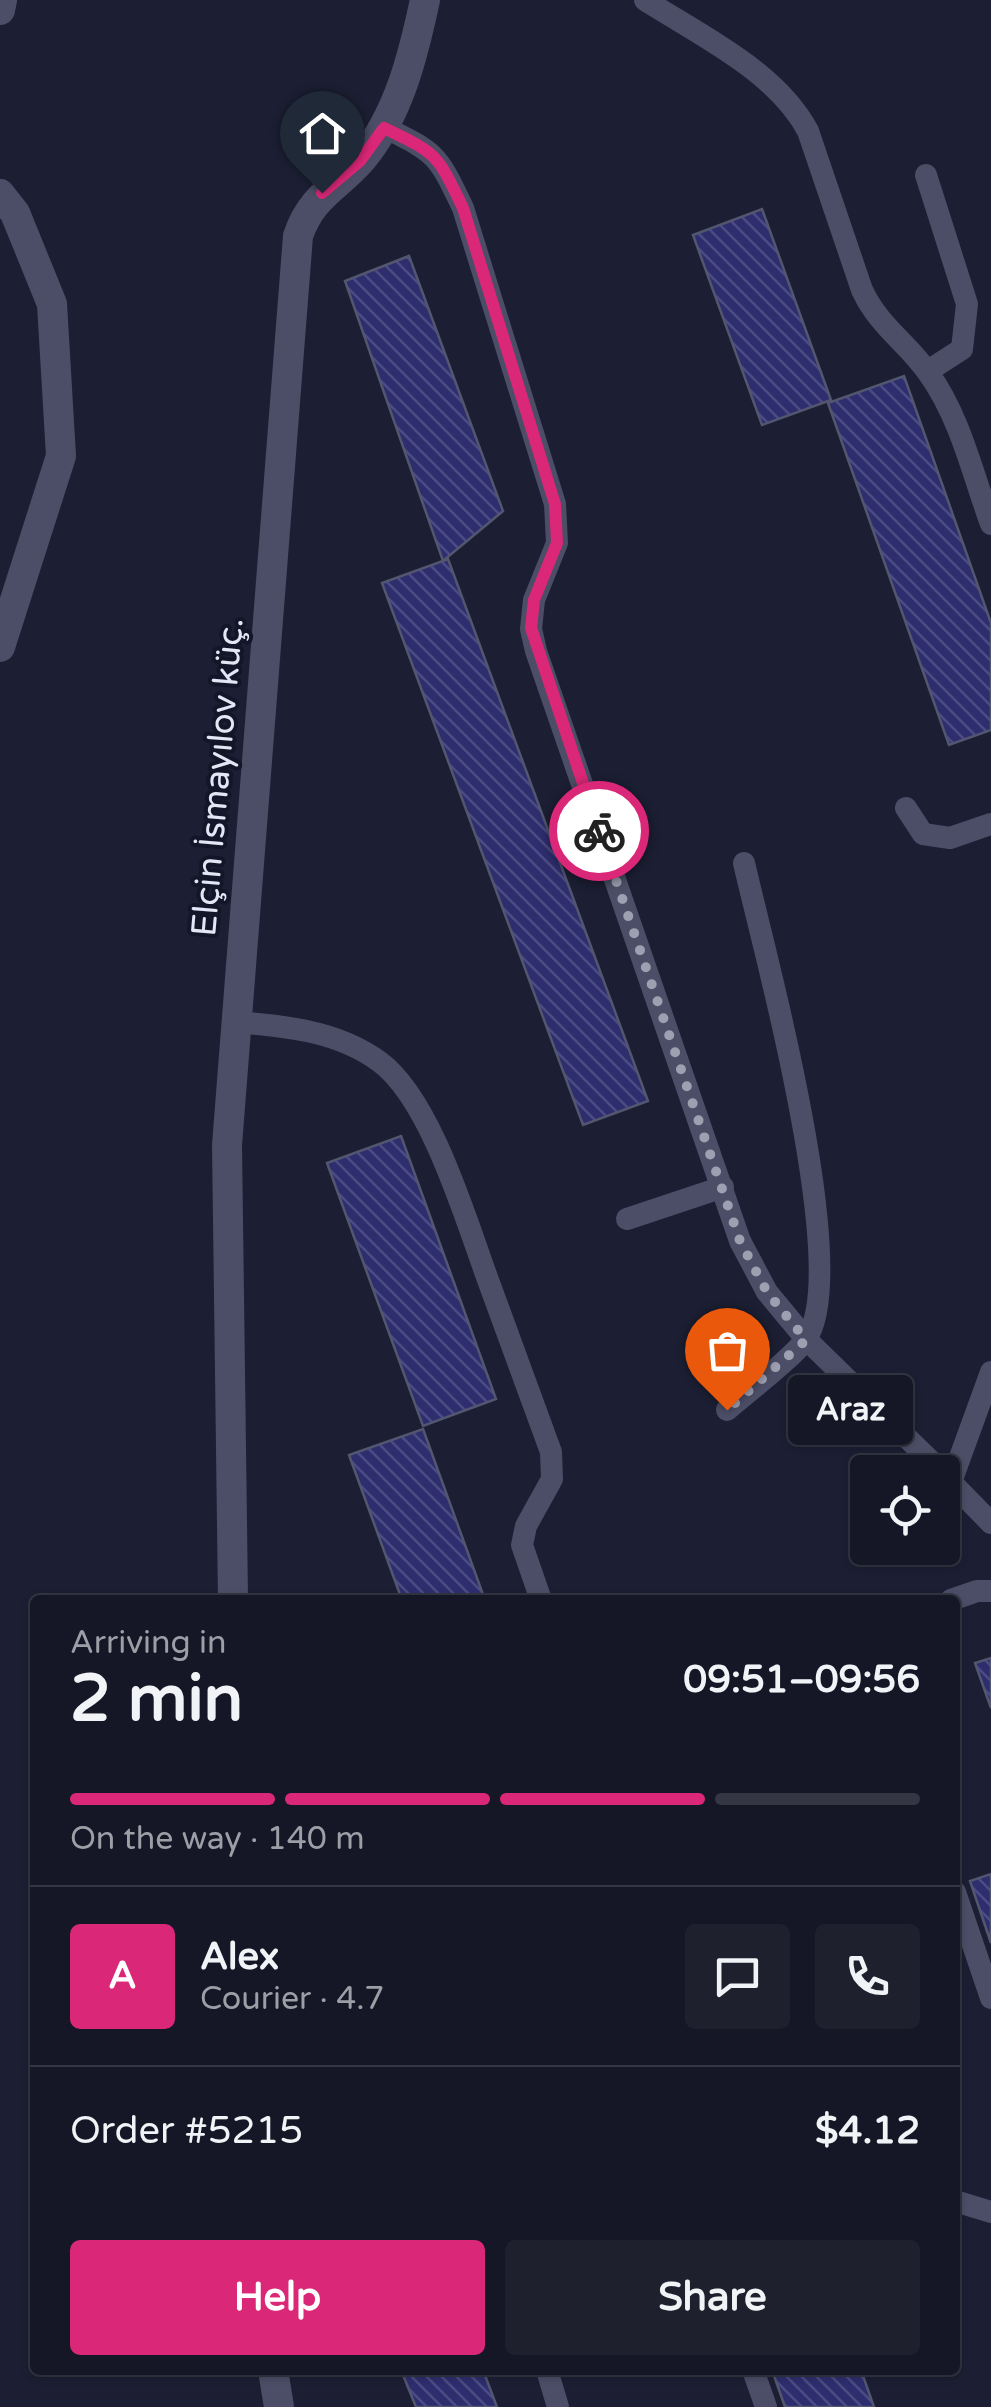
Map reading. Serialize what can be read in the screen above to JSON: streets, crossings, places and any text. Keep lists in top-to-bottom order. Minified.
{"streets":{"street":["Elçin İsmayılov küç."]},"places":["Araz"],"page":{"bubble":"Araz","heading":["2 min","Arriving in","09:51–09:56"],"panel":["Alex","Courier · 4.7","Order #5215","$4.12"],"bar":"On the way · 140 m","round":"A","buttons":["Help","Share"]}}
